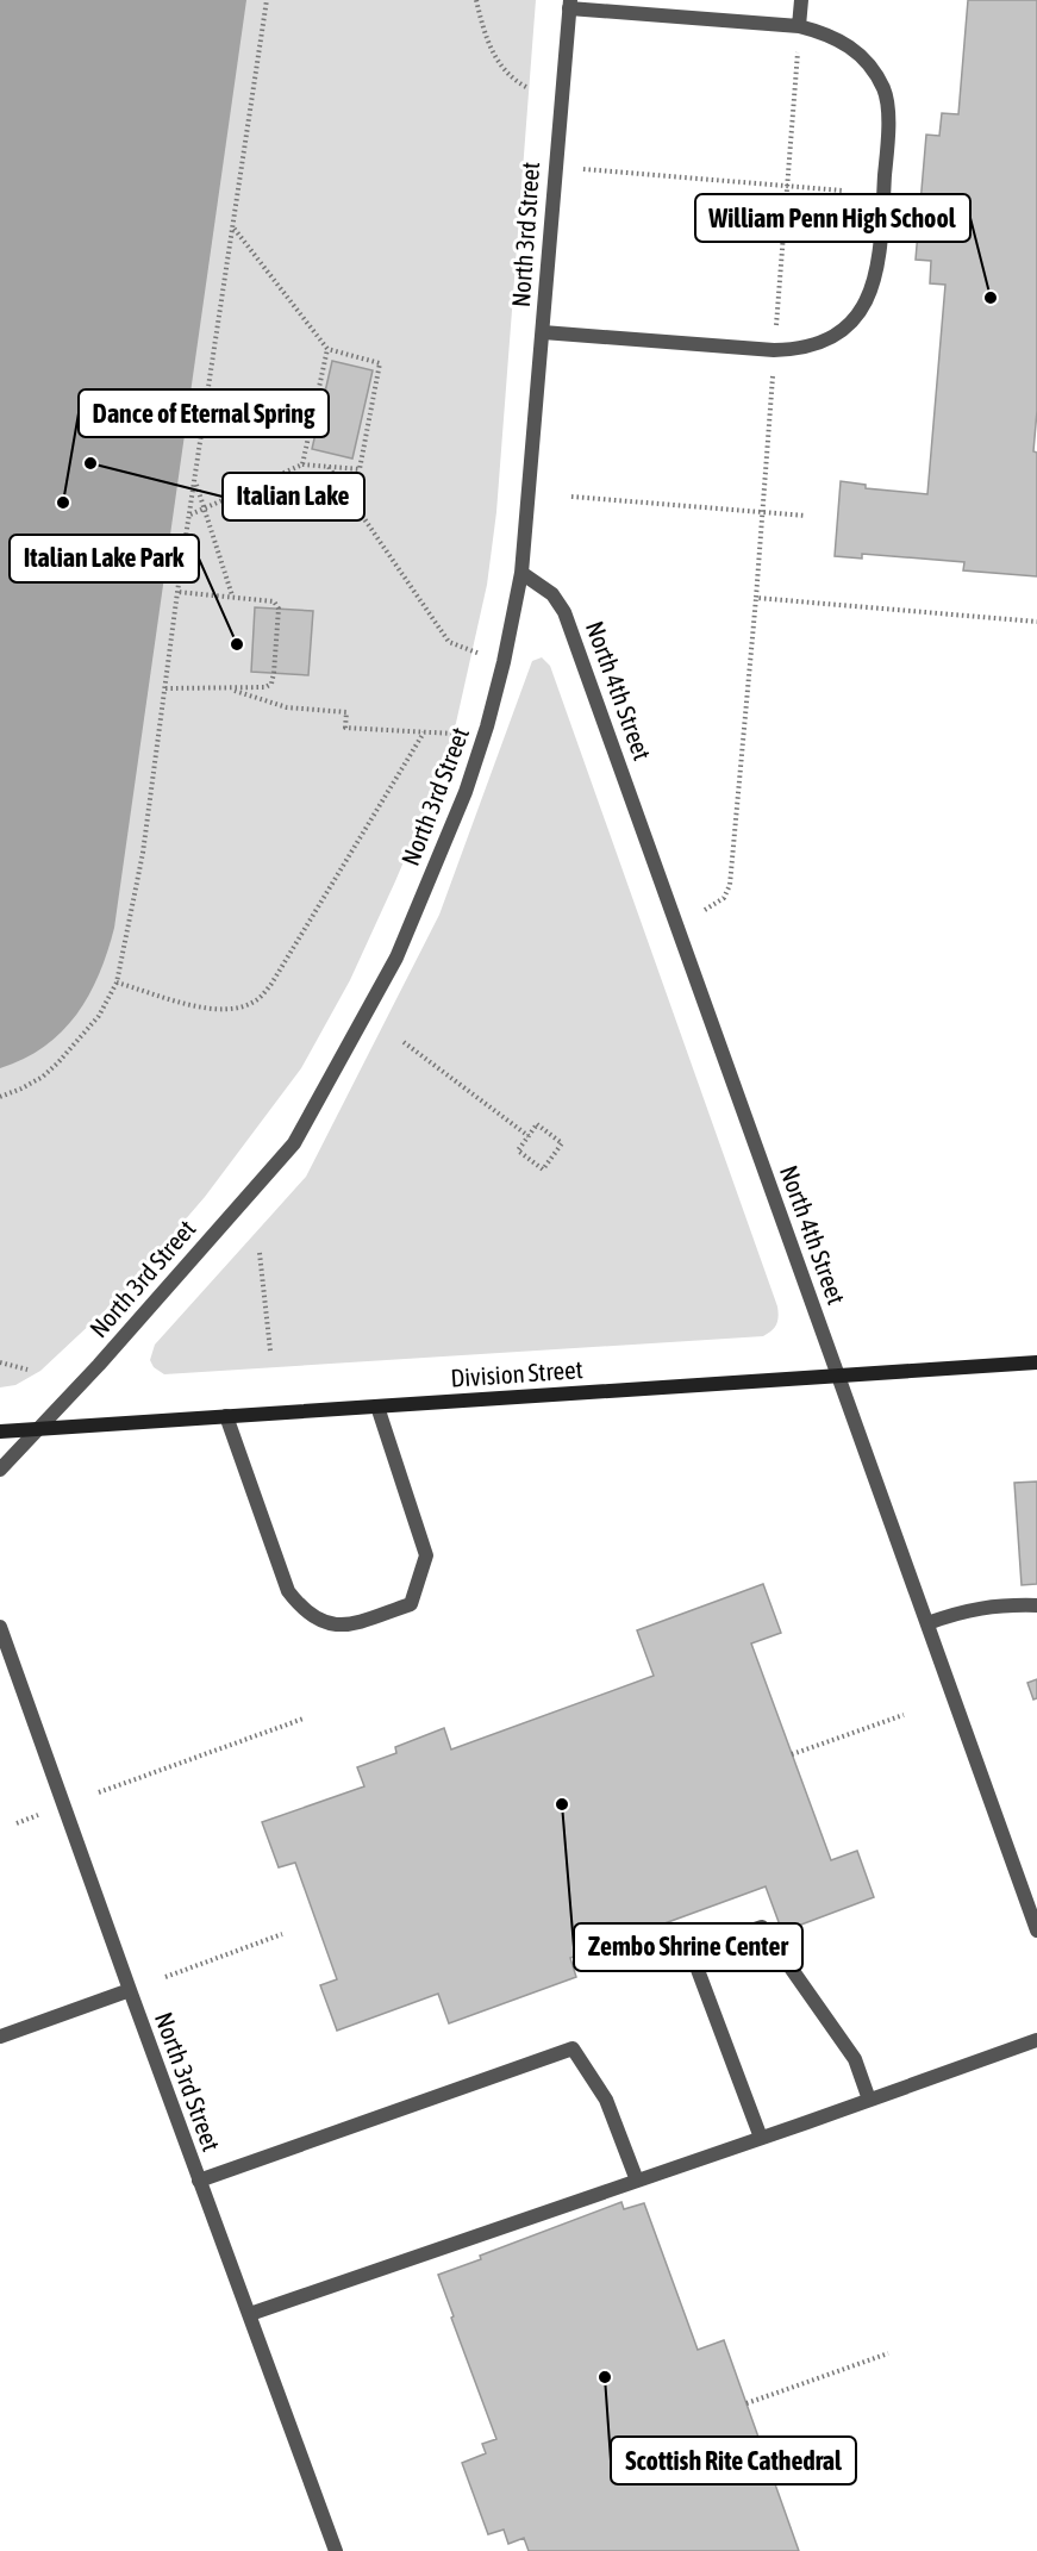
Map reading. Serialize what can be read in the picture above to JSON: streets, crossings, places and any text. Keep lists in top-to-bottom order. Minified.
{"streets":{"main road":["Division Street"],"street":["North 3rd Street","North 4th Street"]},"crossings":[["North 3rd Street","North 4th Street"],["North 3rd Street","Division Street"],["North 4th Street","Division Street"]],"places":["William Penn High School","Italian Lake","Dance of Eternal Spring","Italian Lake Park","Zembo Shrine Center","Scottish Rite Cathedral"]}
